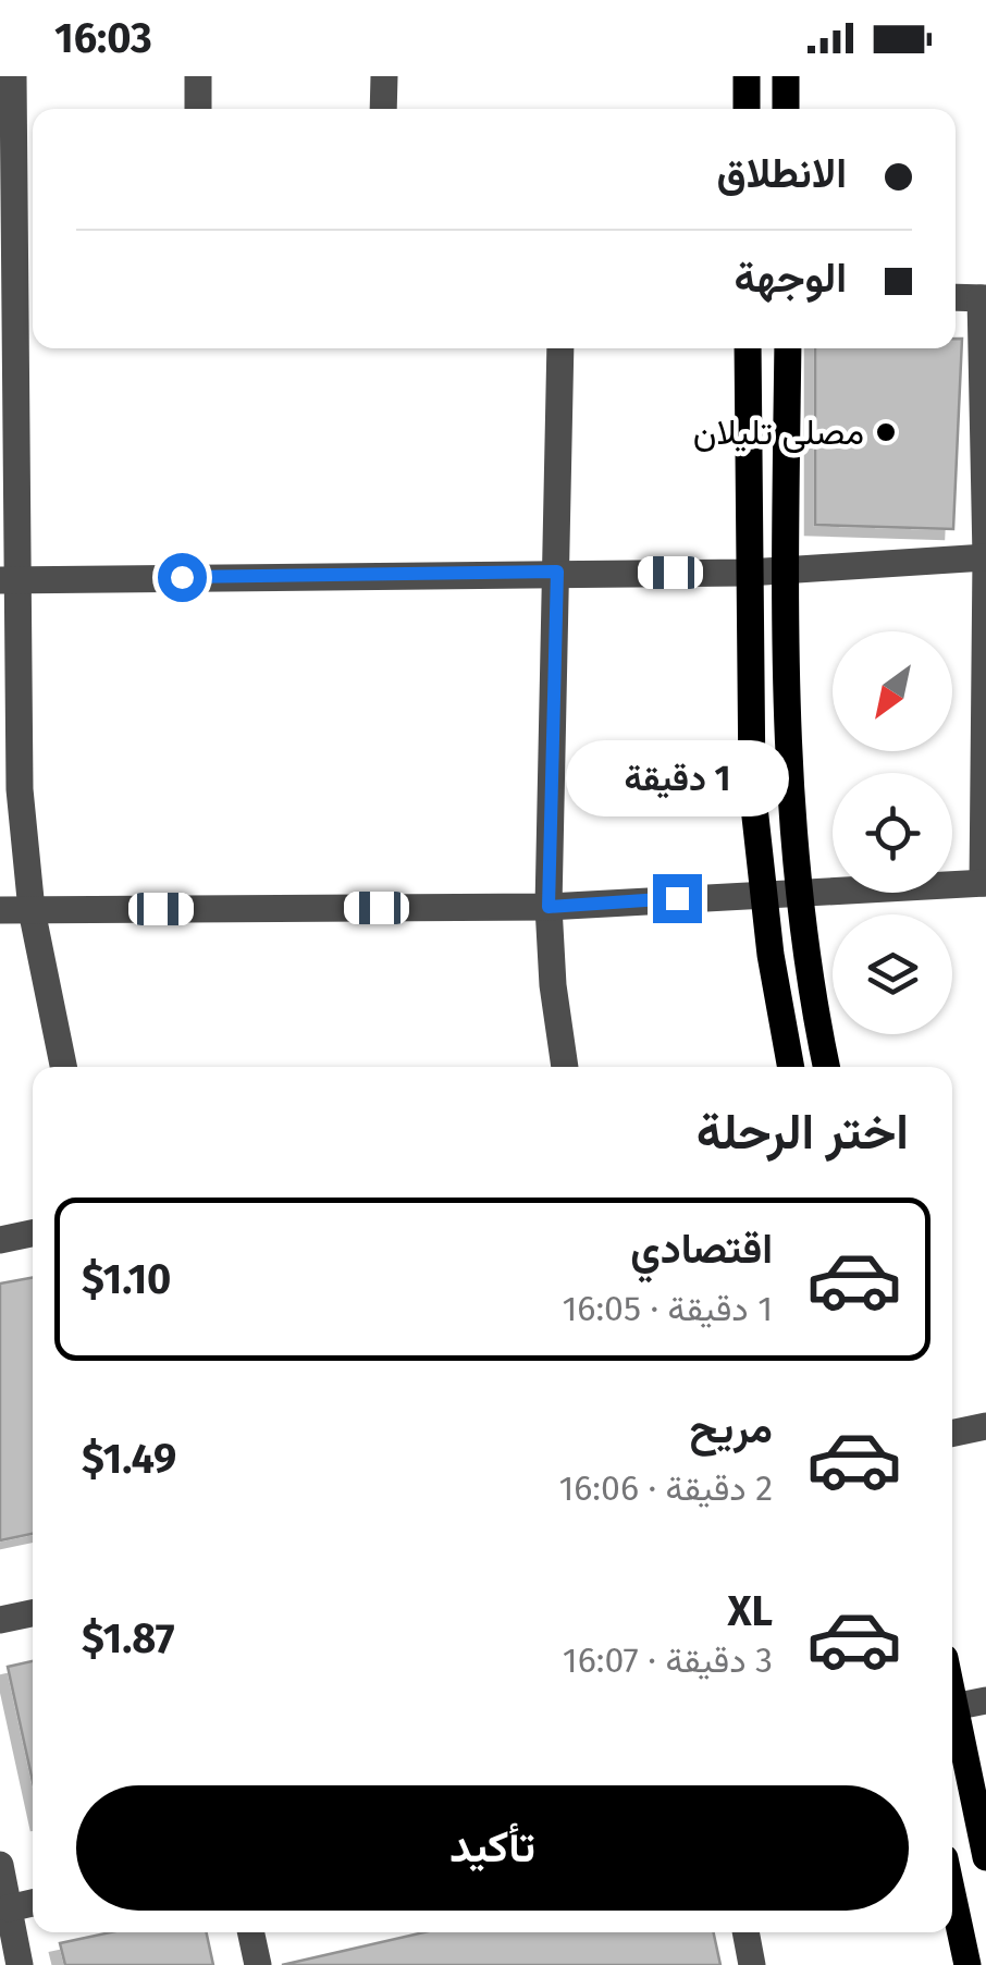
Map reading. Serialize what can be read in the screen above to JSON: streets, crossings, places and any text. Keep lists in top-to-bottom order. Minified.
{"places":["مصلى تليلان"],"north":"bottom left","page":{"status":"16:03","banner":["الانطلاق","الوجهة"],"bubble":"1 دقيقة","heading":"اختر الرحلة","list":[{"name":"اقتصادي","note":"1 دقيقة · 16:05","value":"$1.10"},{"name":"مريح","note":"2 دقيقة · 16:06","value":"$1.49"},{"name":"XL","note":"3 دقيقة · 16:07","value":"$1.87"}],"buttons":"تأكيد"}}
